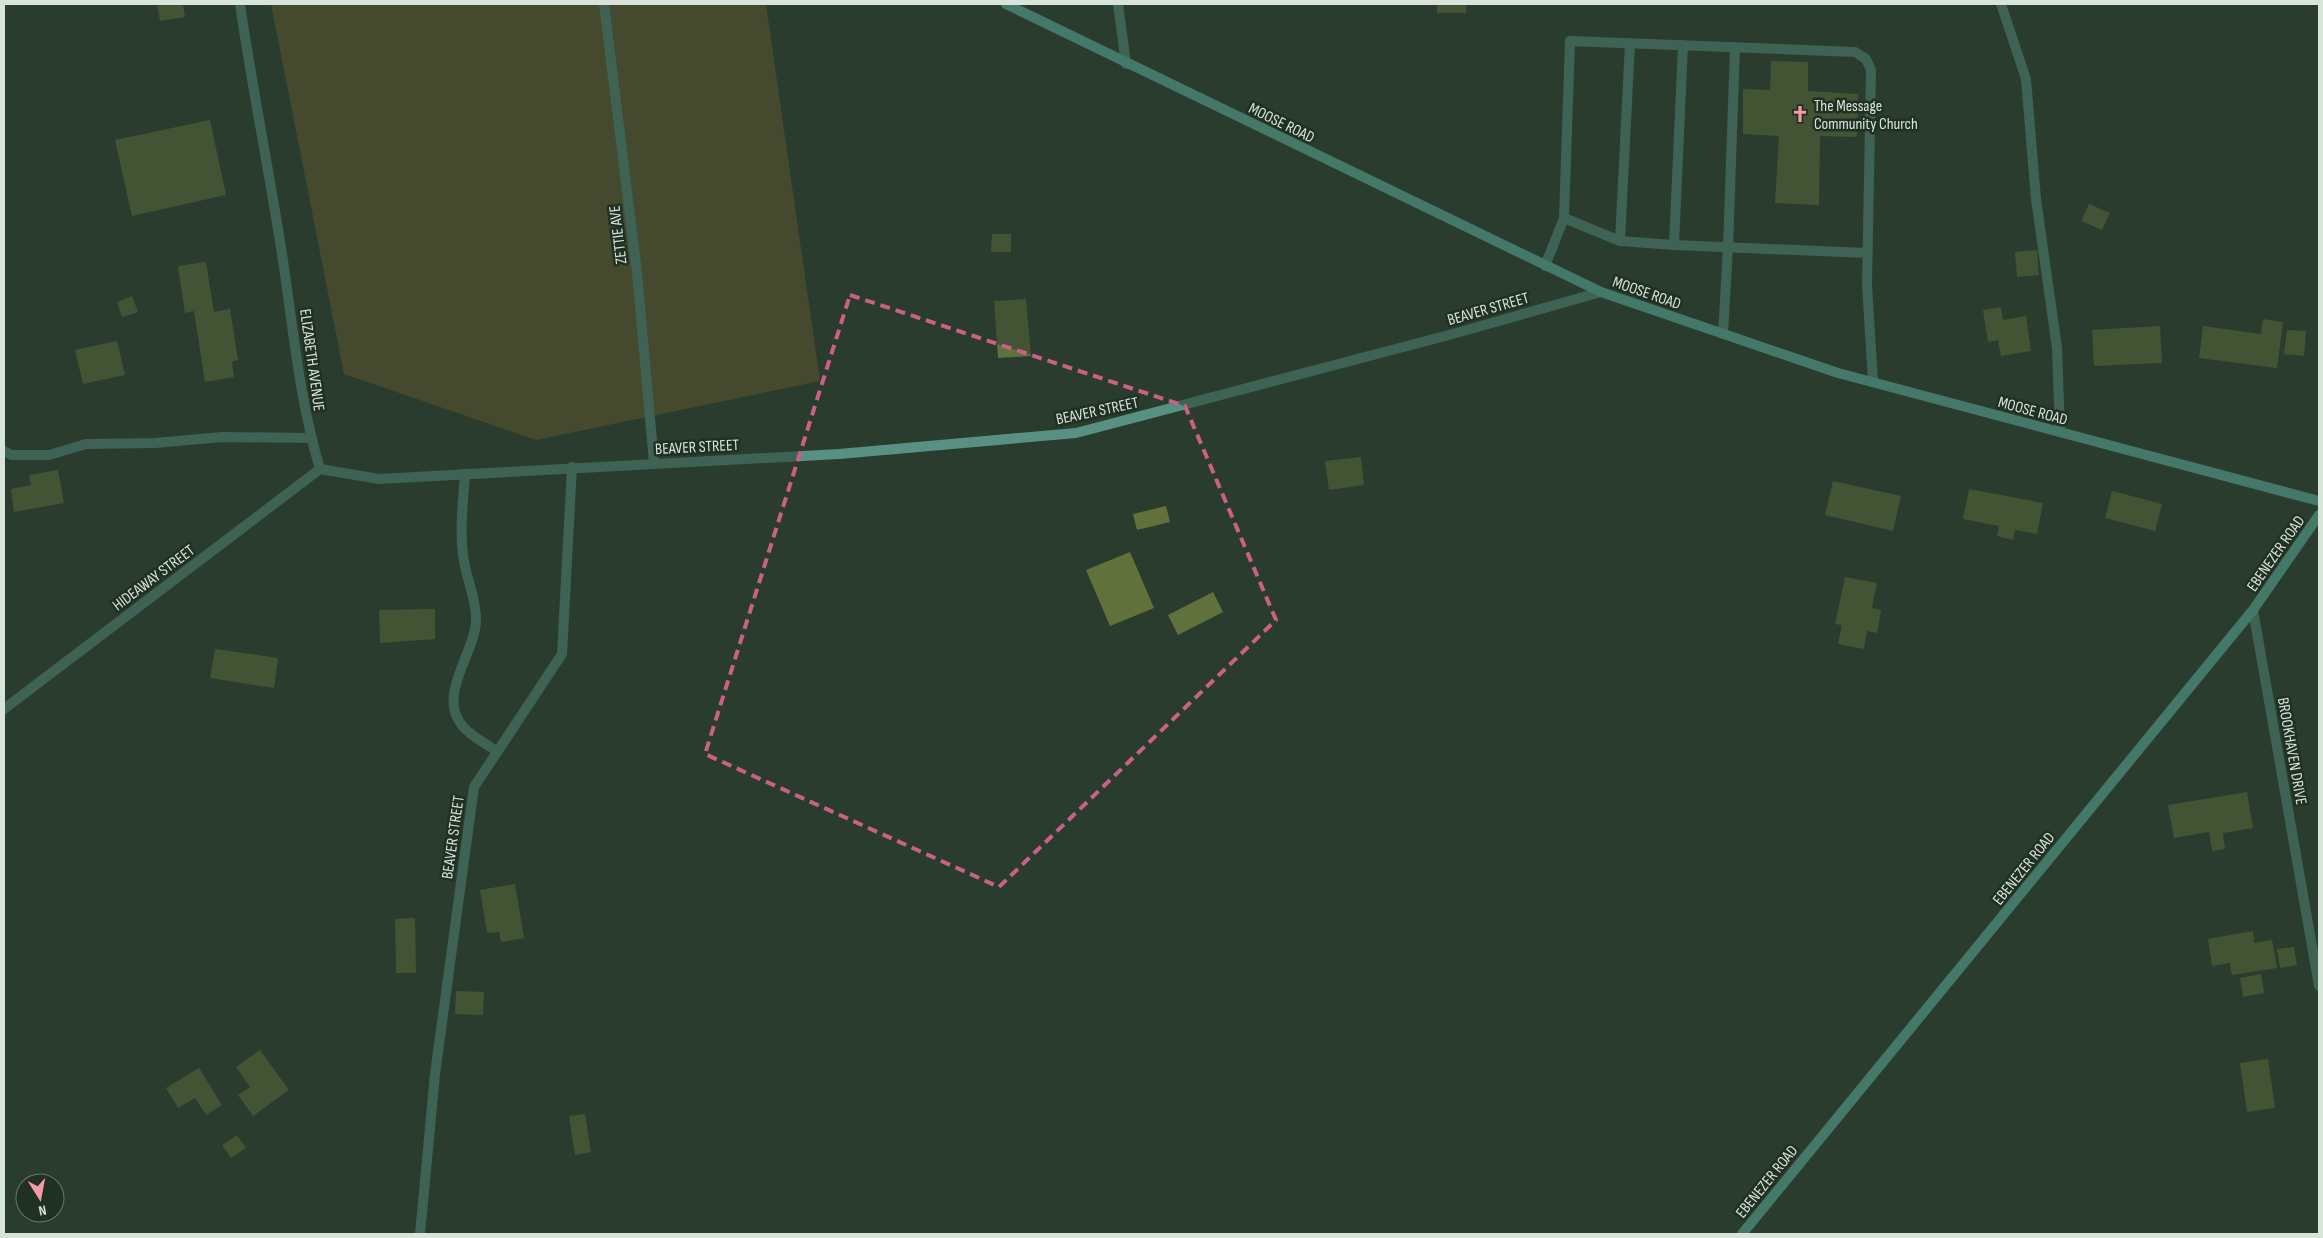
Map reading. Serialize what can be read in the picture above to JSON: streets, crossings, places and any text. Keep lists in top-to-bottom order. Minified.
{"streets":{"street":["MOOSE ROAD","ZETTIE AVE","BEAVER STREET","ELIZABETH AVENUE","EBENEZER ROAD","HIDEAWAY STREET","BROOKHAVEN DRIVE"]},"crossings":[["MOOSE ROAD","BEAVER STREET"],["ZETTIE AVE","BEAVER STREET"],["ELIZABETH AVENUE","HIDEAWAY STREET"],["EBENEZER ROAD","BROOKHAVEN DRIVE"]],"places":{"church":["The Message Community Church"]},"north":"bottom"}
